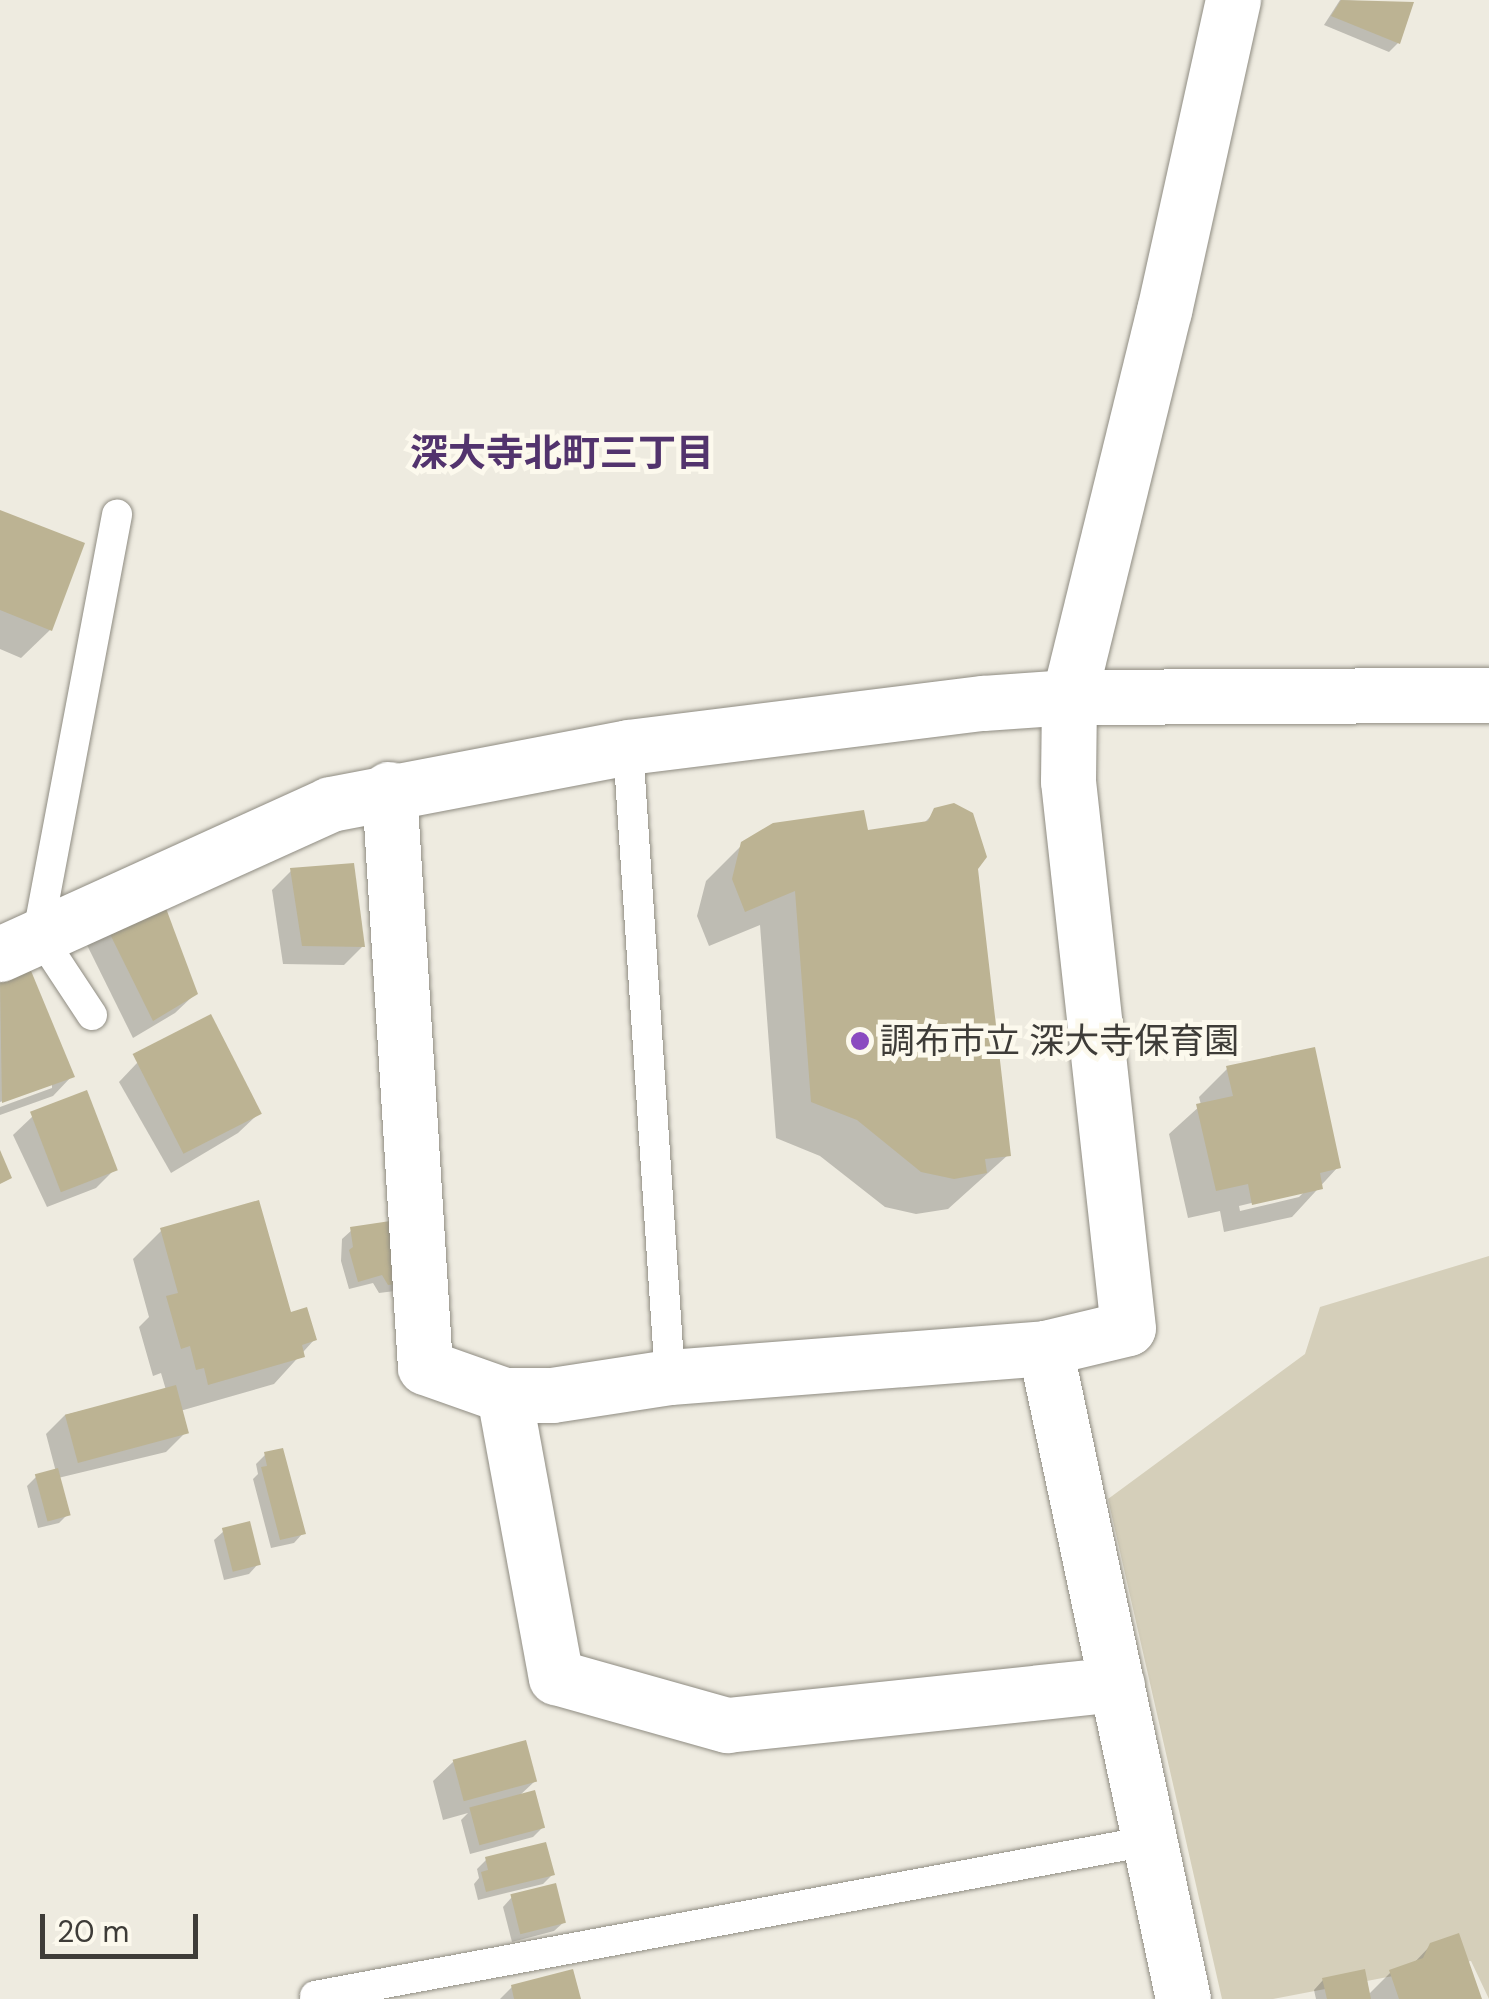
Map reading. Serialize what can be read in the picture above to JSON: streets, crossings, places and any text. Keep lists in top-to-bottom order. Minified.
{"districts":["深大寺北町三丁目"],"places":["調布市立 深大寺保育園"],"scale_bar":"20 m"}
